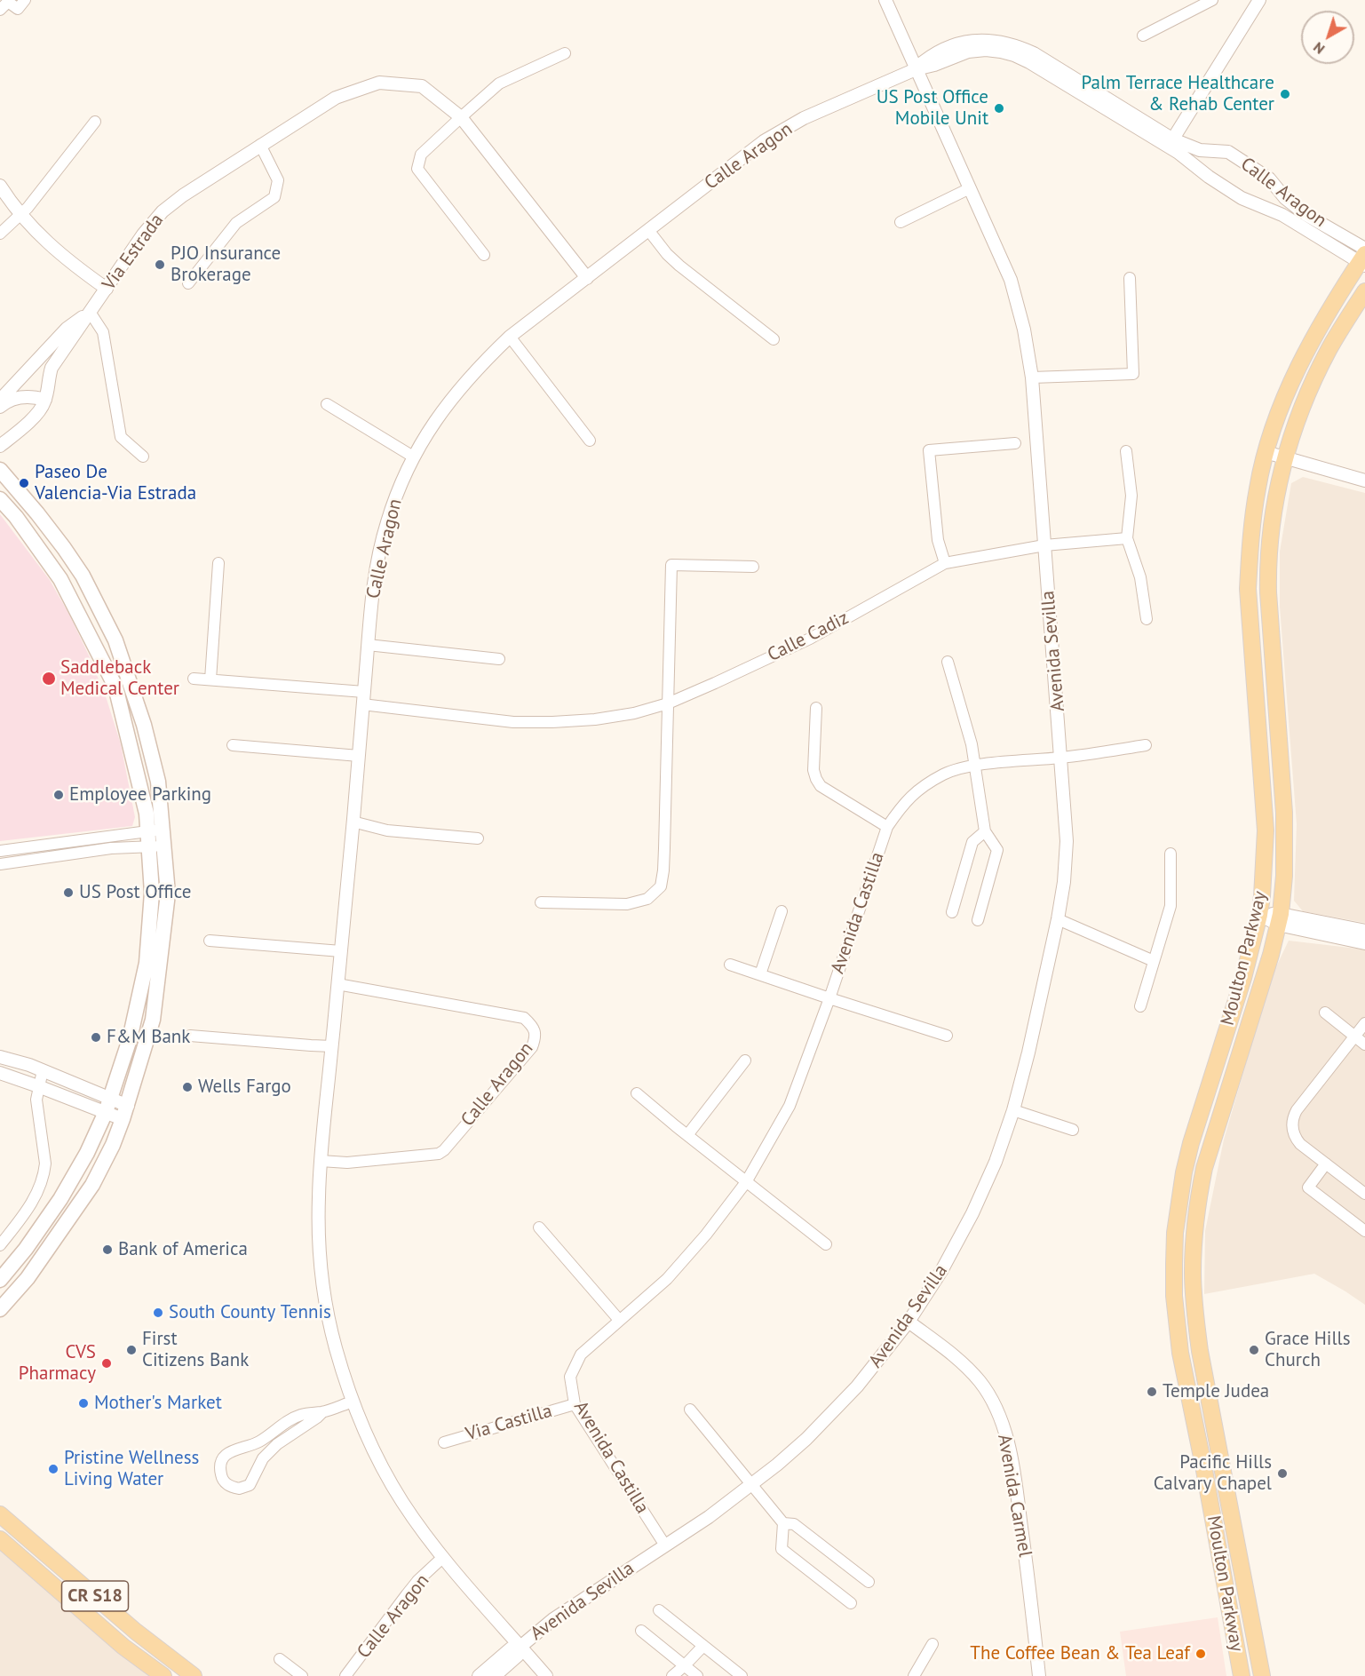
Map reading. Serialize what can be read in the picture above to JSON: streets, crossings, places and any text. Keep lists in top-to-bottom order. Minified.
{"streets":{"main road":["Moulton Parkway","CR S18"],"street":["Calle Aragon","Via Estrada","Calle Cadiz","Avenida Sevilla","Avenida Castilla","Via Castilla","Avenida Carmel"]},"crossings":[["Calle Aragon","Via Estrada"],["Calle Aragon","Calle Cadiz"],["Calle Aragon","Avenida Sevilla"],["Calle Aragon","Moulton Parkway"],["Calle Cadiz","Avenida Sevilla"],["Avenida Sevilla","Avenida Castilla"],["Avenida Sevilla","Avenida Carmel"],["Avenida Castilla","Via Castilla"]],"places":["Palm Terrace Healthcare & Rehab Center","US Post Office Mobile Unit","PJO Insurance Brokerage","Paseo De Valencia-Via Estrada","Saddleback Medical Center","Employee Parking","US Post Office","F&M Bank","Wells Fargo","Bank of America","South County Tennis","First Citizens Bank","Grace Hills Church","CVS Pharmacy","Temple Judea","Mother's Market","Pristine Wellness Living Water","Pacific Hills Calvary Chapel","The Coffee Bean & Tea Leaf"],"north":"bottom left"}
